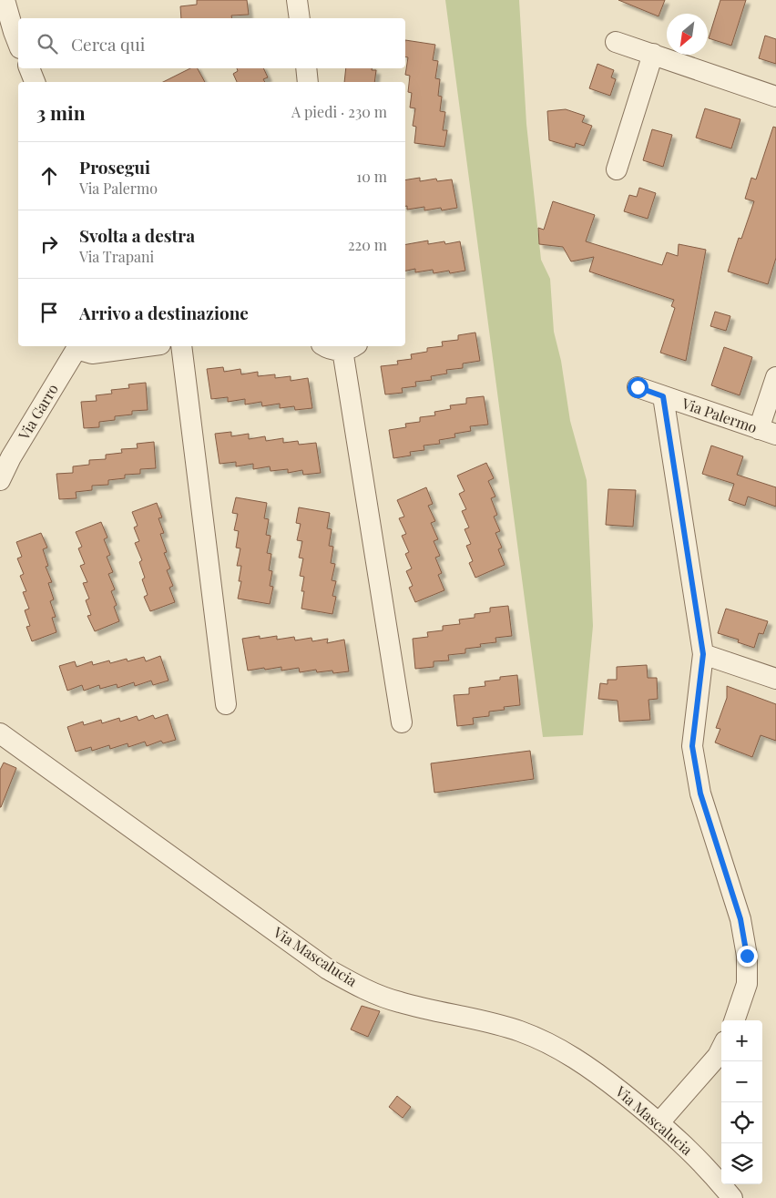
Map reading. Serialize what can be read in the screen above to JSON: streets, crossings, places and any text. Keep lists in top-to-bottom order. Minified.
{"streets":{"street":["Via Garro","Via Palermo","Via Mascalucia"]},"north":"bottom left","page":{"search":"Cerca qui","heading":["3 min","A piedi · 230 m"],"list":[["Prosegui","Via Palermo","10 m"],["Svolta a destra","Via Trapani","220 m"],"Arrivo a destinazione"],"map_buttons":["+","−"]}}
